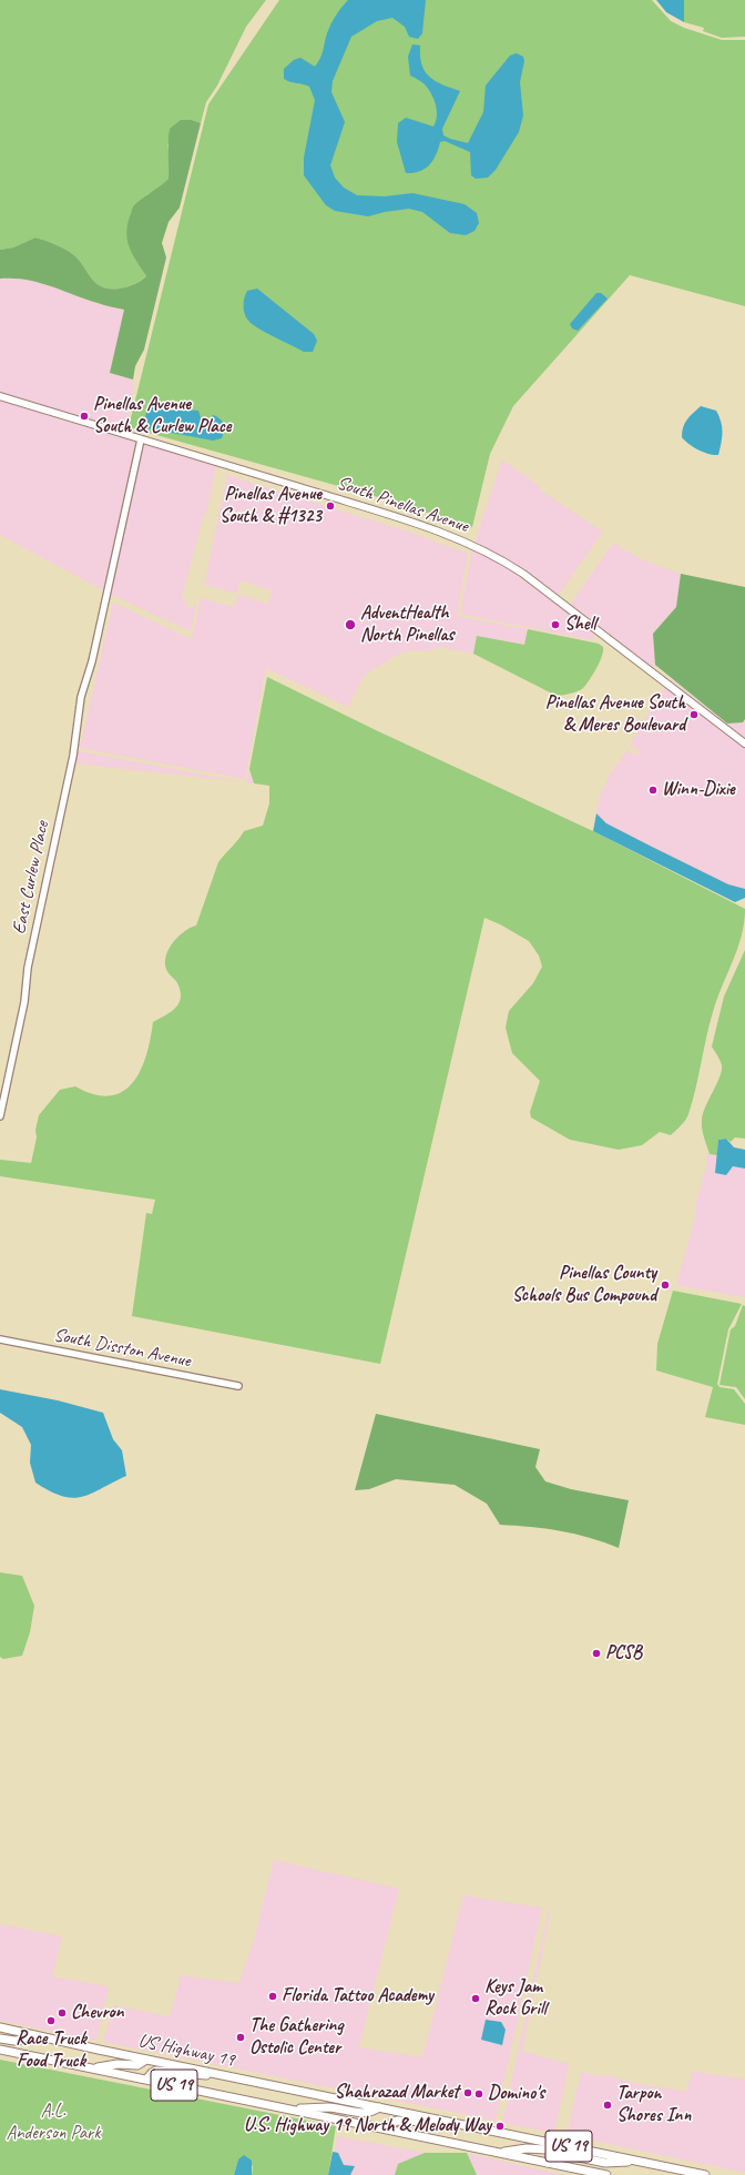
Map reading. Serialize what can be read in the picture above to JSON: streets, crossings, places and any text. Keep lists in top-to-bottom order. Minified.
{"streets":{"highway":["US Highway 19","US 19"],"main road":["South Pinellas Avenue"],"street":["East Curlew Place","South Disston Avenue"]},"crossings":[["South Pinellas Avenue","East Curlew Place"]],"parks":["A.L. Anderson Park"],"places":["Pinellas Avenue South & Curlew Place","Pinellas Avenue South & #1323","AdventHealth North Pinellas","Shell","Pinellas Avenue South & Meres Boulevard","Winn-Dixie","Pinellas County Schools Bus Compound","PCSB","Florida Tattoo Academy","Keys Jam Rock Grill","Chevron","Race Truck Food Truck","The Gathering Ostolic Center","Shahrazad Market","Domino's","Tarpon Shores Inn","U.S. Highway 19 North & Melody Way"]}
